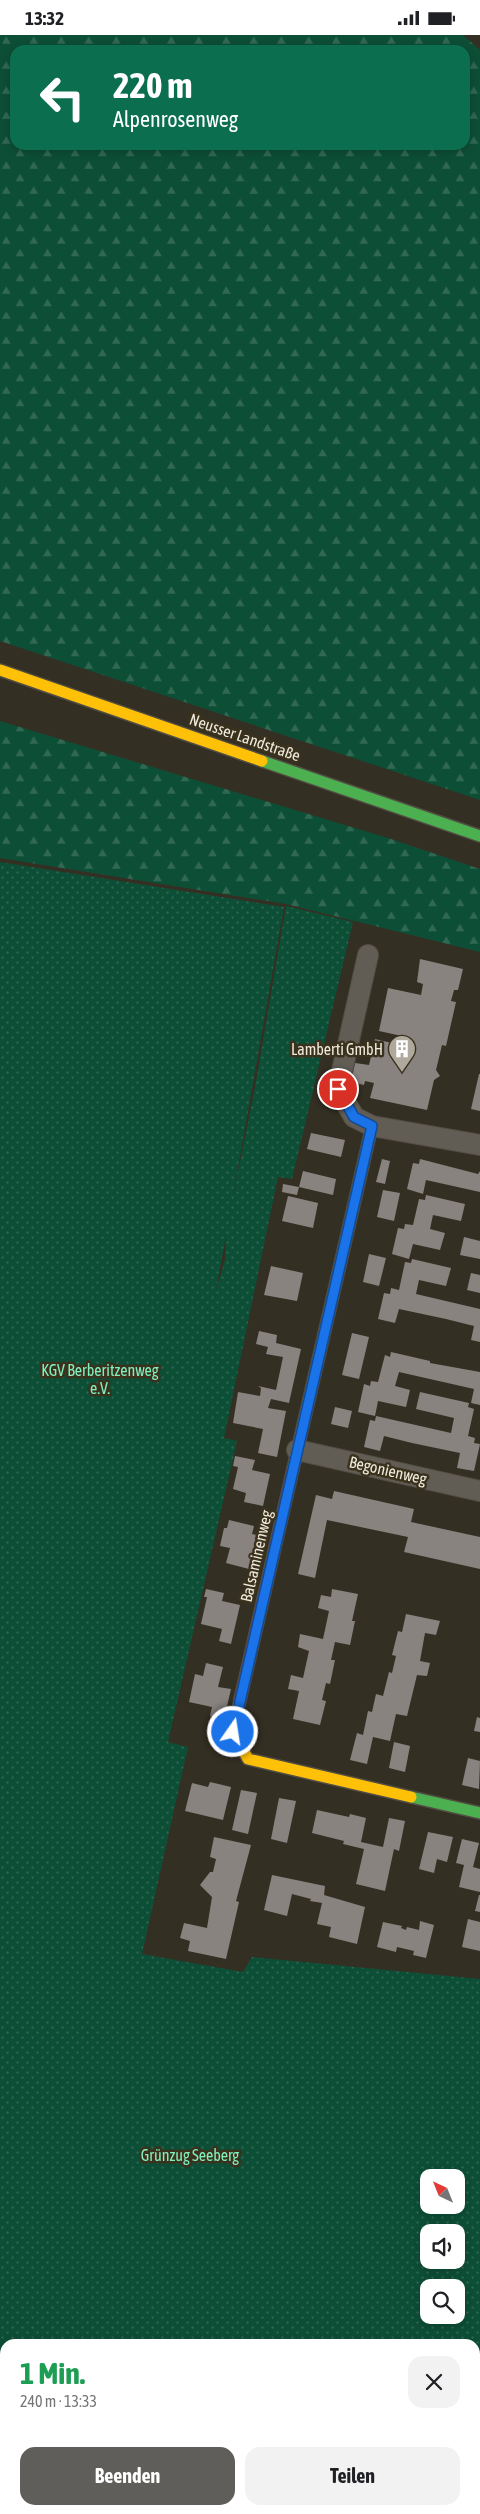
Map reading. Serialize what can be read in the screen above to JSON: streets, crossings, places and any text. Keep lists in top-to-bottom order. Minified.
{"streets":{"street":["Neusser Landstraße","Begonienweg","Balsaminenweg"]},"crossings":[["Begonienweg","Balsaminenweg"]],"parks":["KGV Berberitzenweg e.V.","Grünzug Seeberg"],"places":{"building":["Lamberti GmbH"]},"north":"top left","page":{"status":"13:32","turn":["220 m","Alpenrosenweg"],"heading":["1 Min.","240 m · 13:33"],"buttons":["Beenden","Teilen"]}}
